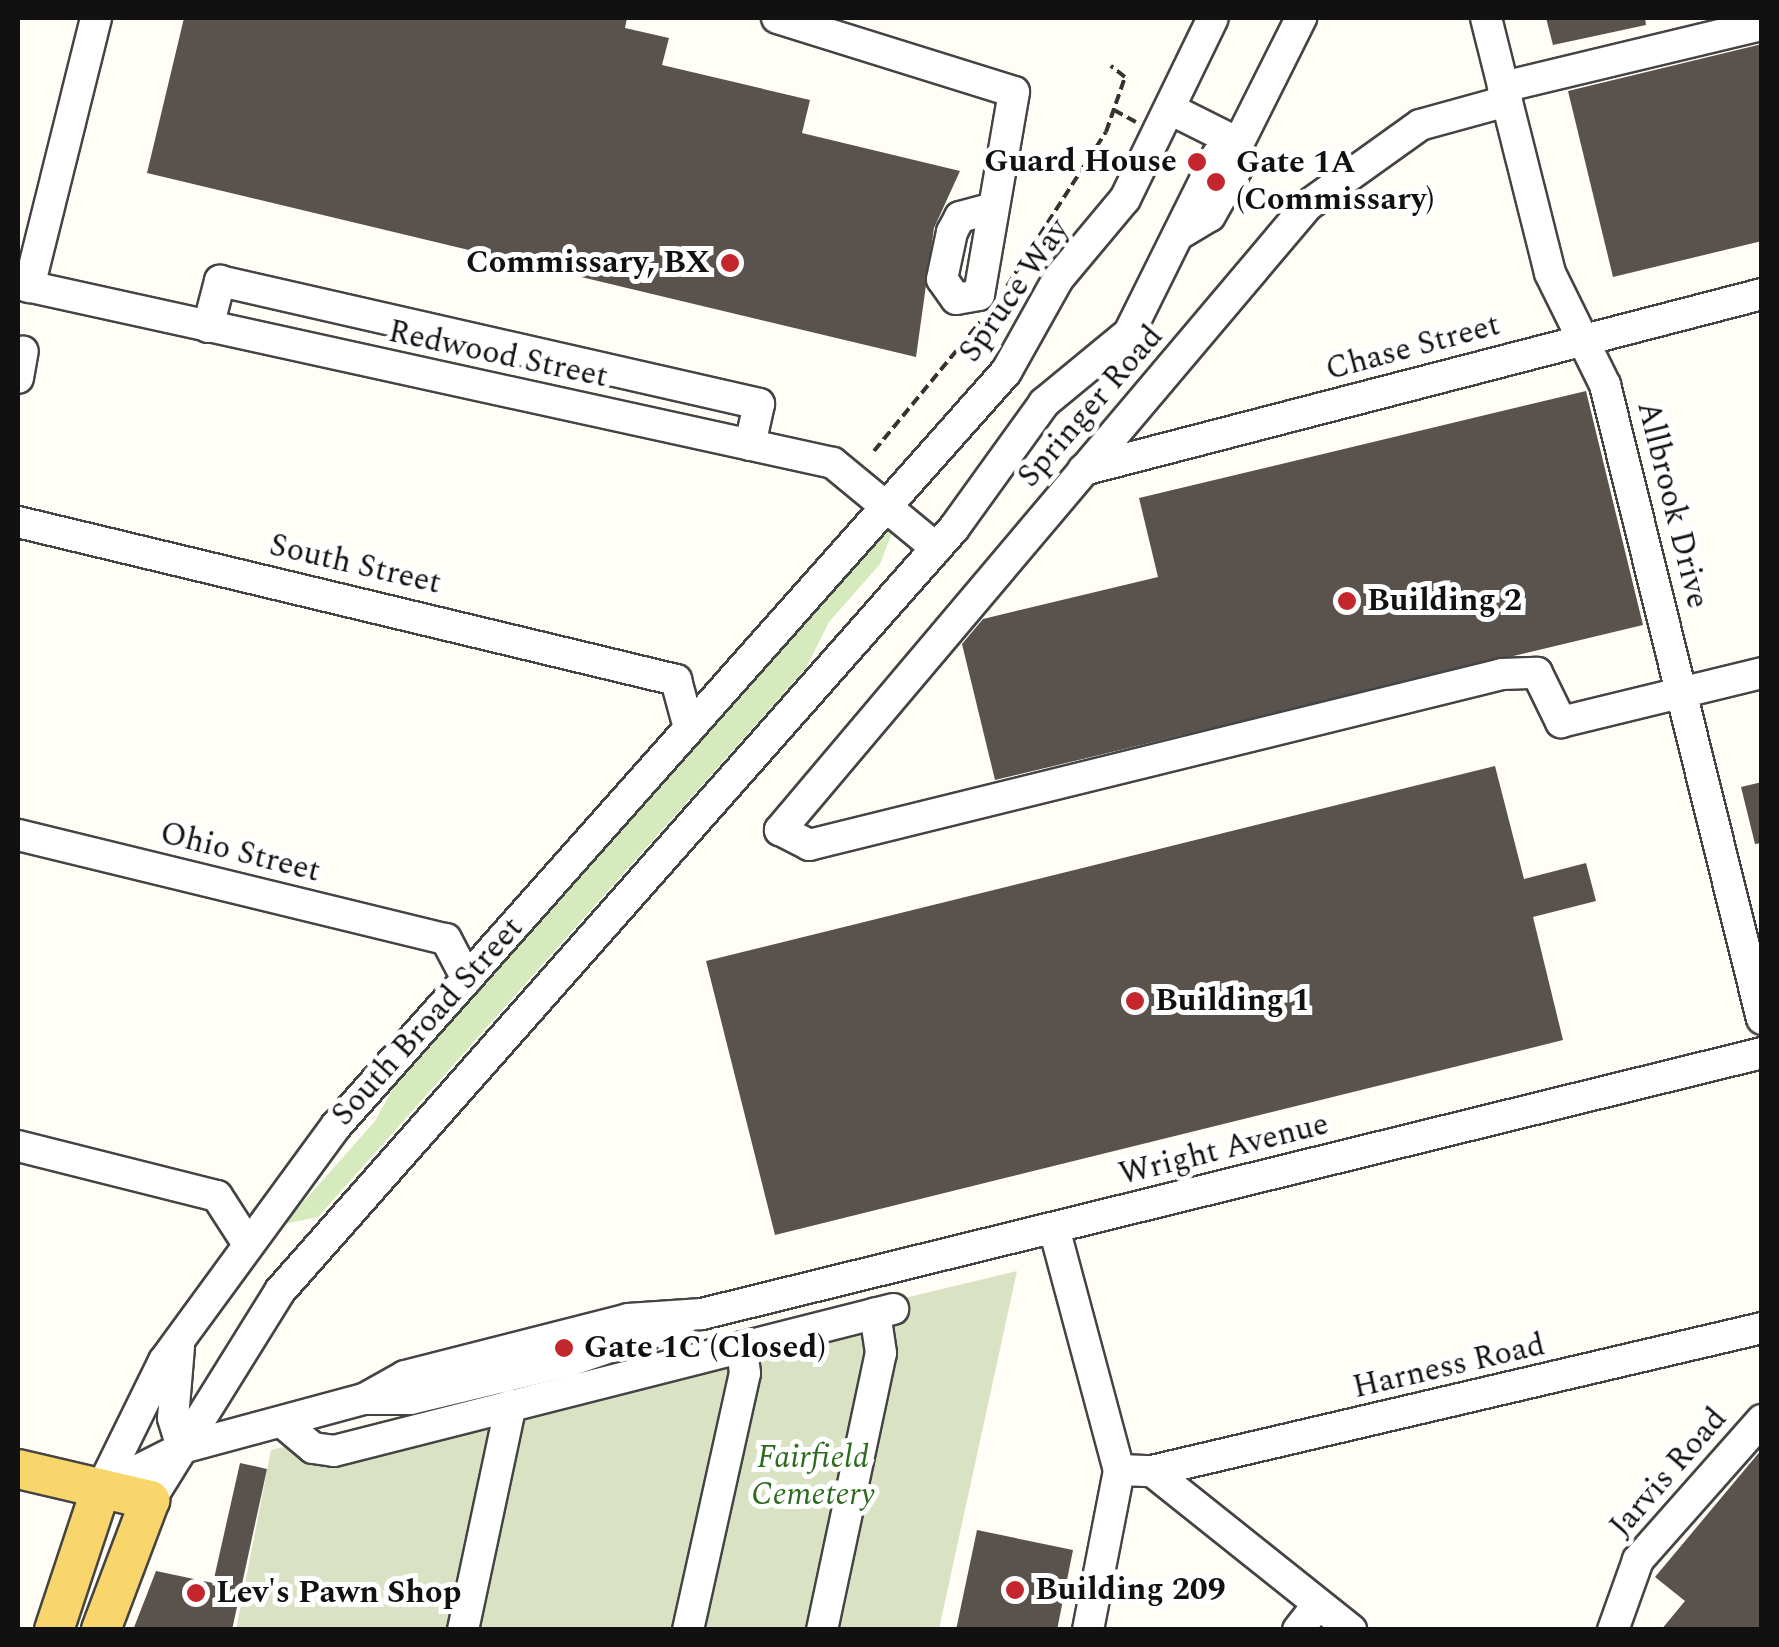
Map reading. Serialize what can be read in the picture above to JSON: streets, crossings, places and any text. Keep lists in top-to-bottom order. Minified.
{"streets":{"main road":["South Broad Street"],"street":["Spruce Way","Chase Street","Redwood Street","Springer Road","Allbrook Drive","South Street","Ohio Street","Wright Avenue","Harness Road","Jarvis Road"]},"crossings":[["Spruce Way","Redwood Street"],["Spruce Way","South Broad Street"],["Chase Street","Springer Road"],["Chase Street","Allbrook Drive"],["Redwood Street","South Broad Street"],["Springer Road","Allbrook Drive"],["South Street","South Broad Street"],["Ohio Street","South Broad Street"],["South Broad Street","Wright Avenue"]],"parks":["Fairfield Cemetery"],"places":["Guard House","Gate 1A (Commissary)","Commissary, BX","Building 2","Building 1","Gate 1C (Closed)","Building 209","Lev's Pawn Shop"]}
